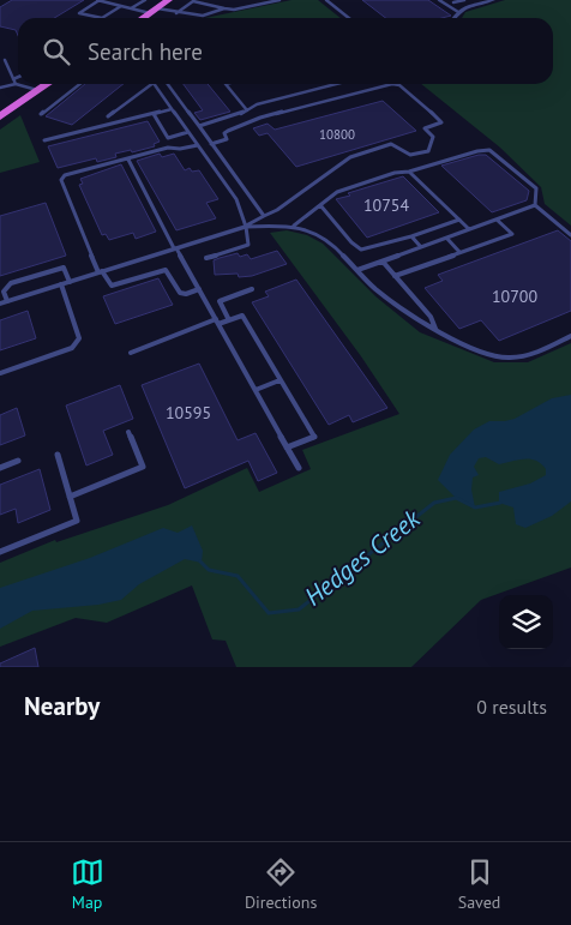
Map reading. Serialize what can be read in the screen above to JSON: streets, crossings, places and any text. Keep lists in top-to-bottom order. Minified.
{"water":["Hedges Creek"],"house_numbers":["10800","10754","10700","10595"],"page":{"search":"Search here","heading":["Nearby","0 results"],"nav":["Map","Directions","Saved"]}}
